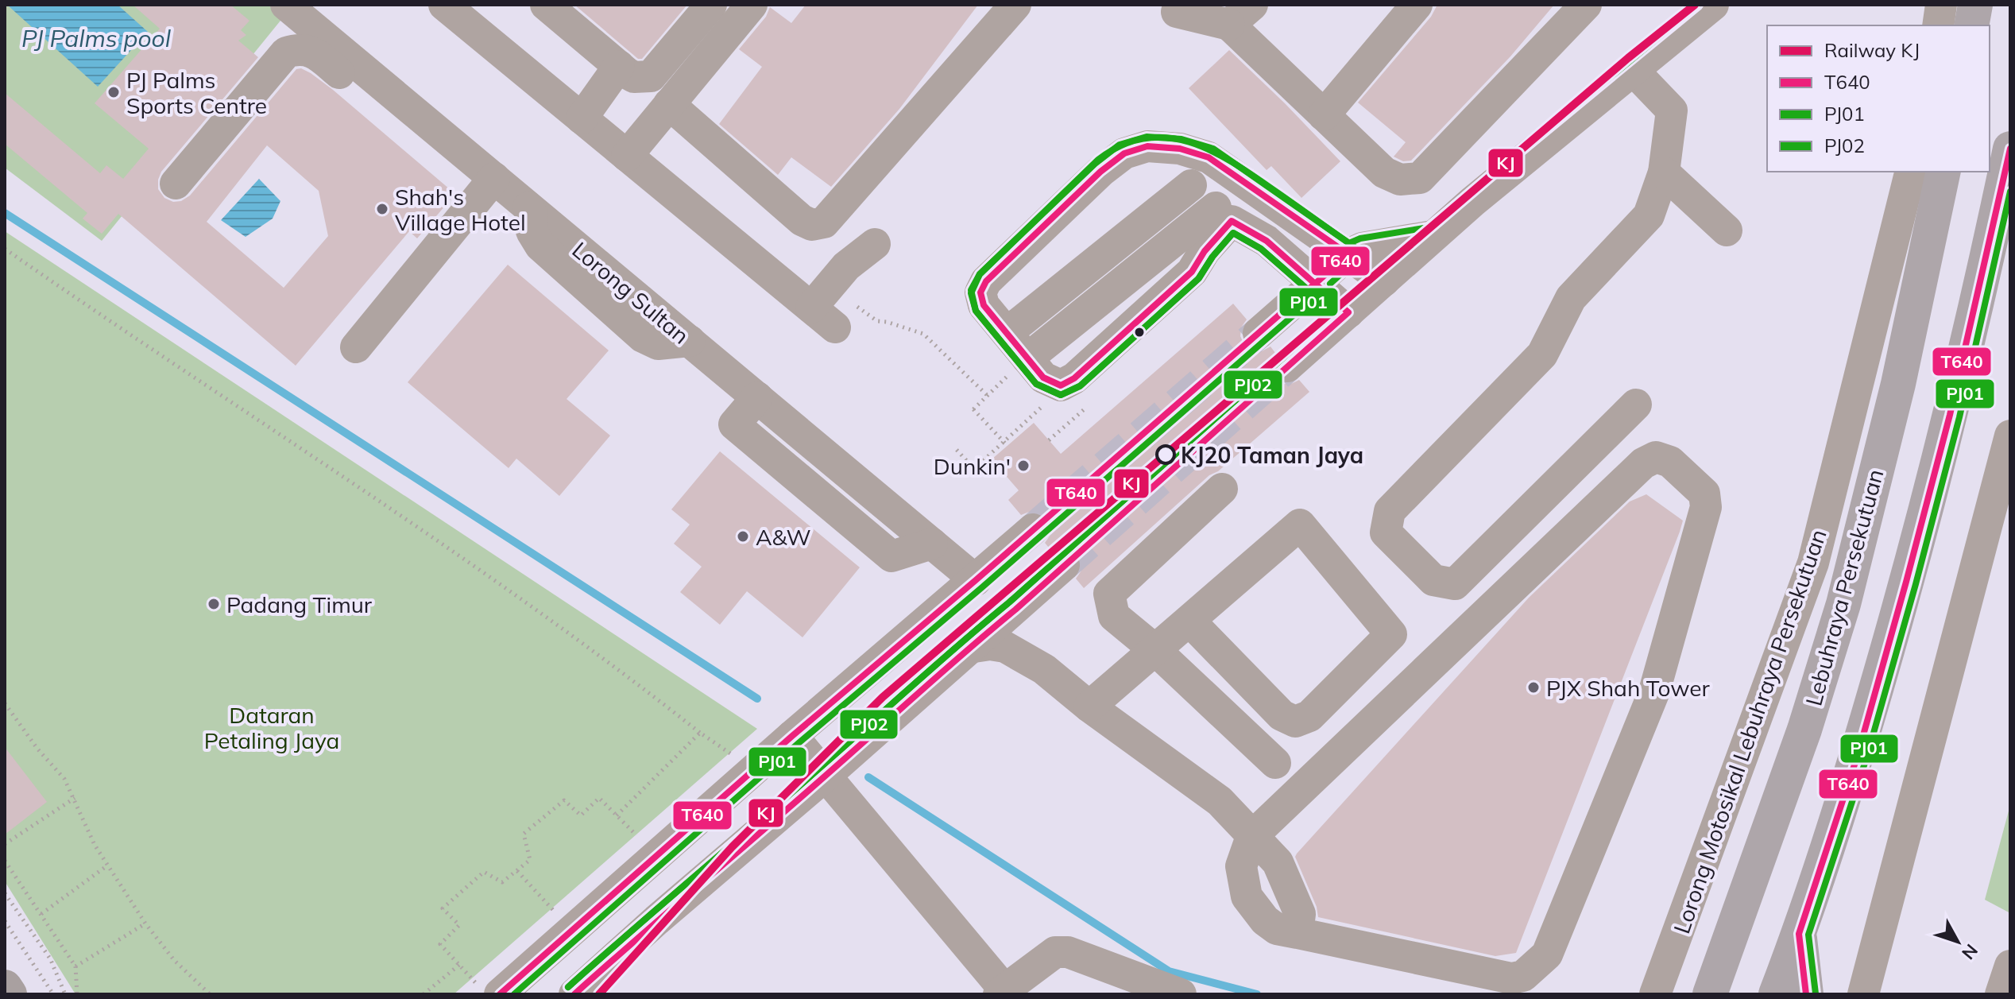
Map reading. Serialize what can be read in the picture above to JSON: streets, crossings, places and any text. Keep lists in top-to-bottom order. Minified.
{"streets":{"highway":["Lebuhraya Persekutuan"],"street":["Lorong Sultan","Lorong Motosikal Lebuhraya Persekutuan"]},"water":["PJ Palms pool"],"parks":["Dataran Petaling Jaya"],"places":["PJ Palms Sports Centre","Shah's Village Hotel","KJ20 Taman Jaya","Dunkin'","A&W","Padang Timur","PJX Shah Tower"],"lines":["rail line KJ","transit line PJ02","transit line PJ01","transit line T640"],"legend":["Railway KJ","T640","PJ01","PJ02"],"north":"bottom right"}
